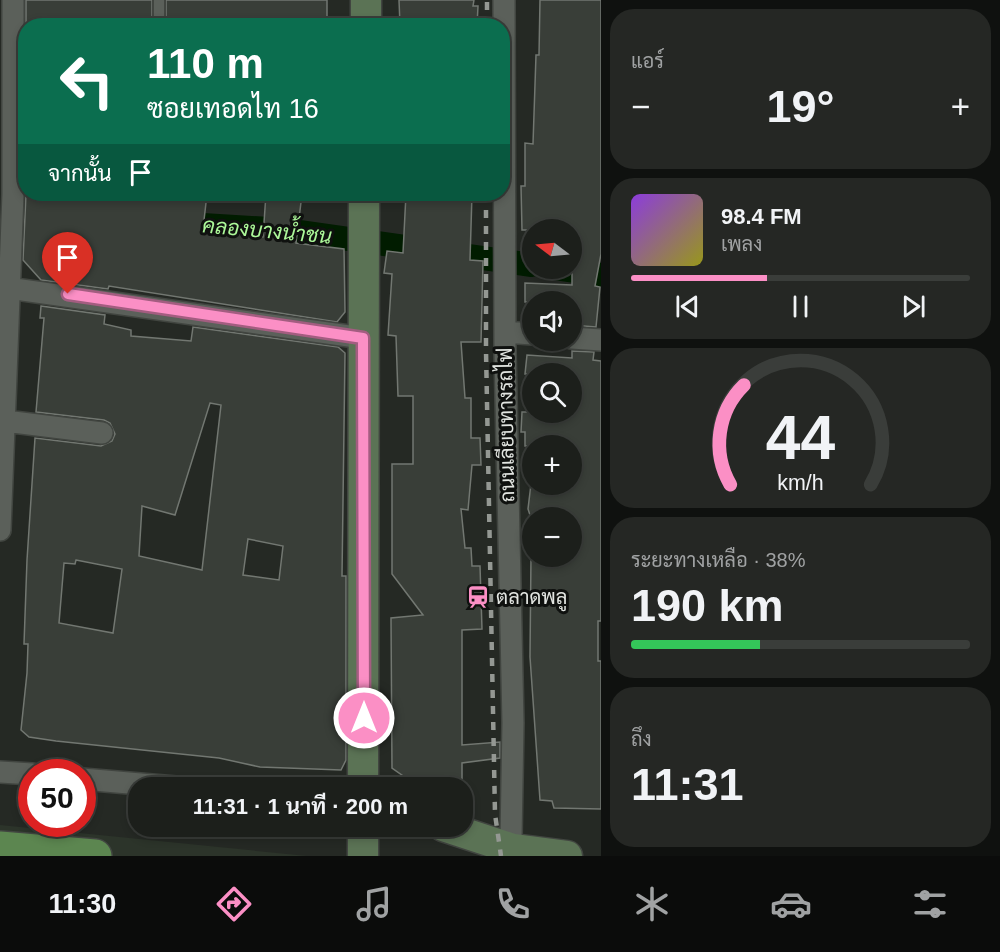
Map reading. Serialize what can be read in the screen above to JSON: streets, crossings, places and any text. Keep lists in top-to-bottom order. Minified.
{"streets":{"street":["ถนนเลียบทางรถไฟ"]},"water":["คลองบางน้ำชน"],"places":{"station":["ตลาดพลู"]},"north":"left","page":{"tile":["แอร์",["ระยะทางเหลือ · 38%","190 km"],["ถึง","11:31"]],"turn":["110 m","ซอยเทอดไท 16"],"heat":["−","19°","+"],"then":"จากนั้น","song":["98.4 FM","เพลง"],"map_buttons":["+","−"],"limit":"50","trip":"11:31 · 1 นาที · 200 m","tabs":"11:30","gauge":["44","km/h"]}}
